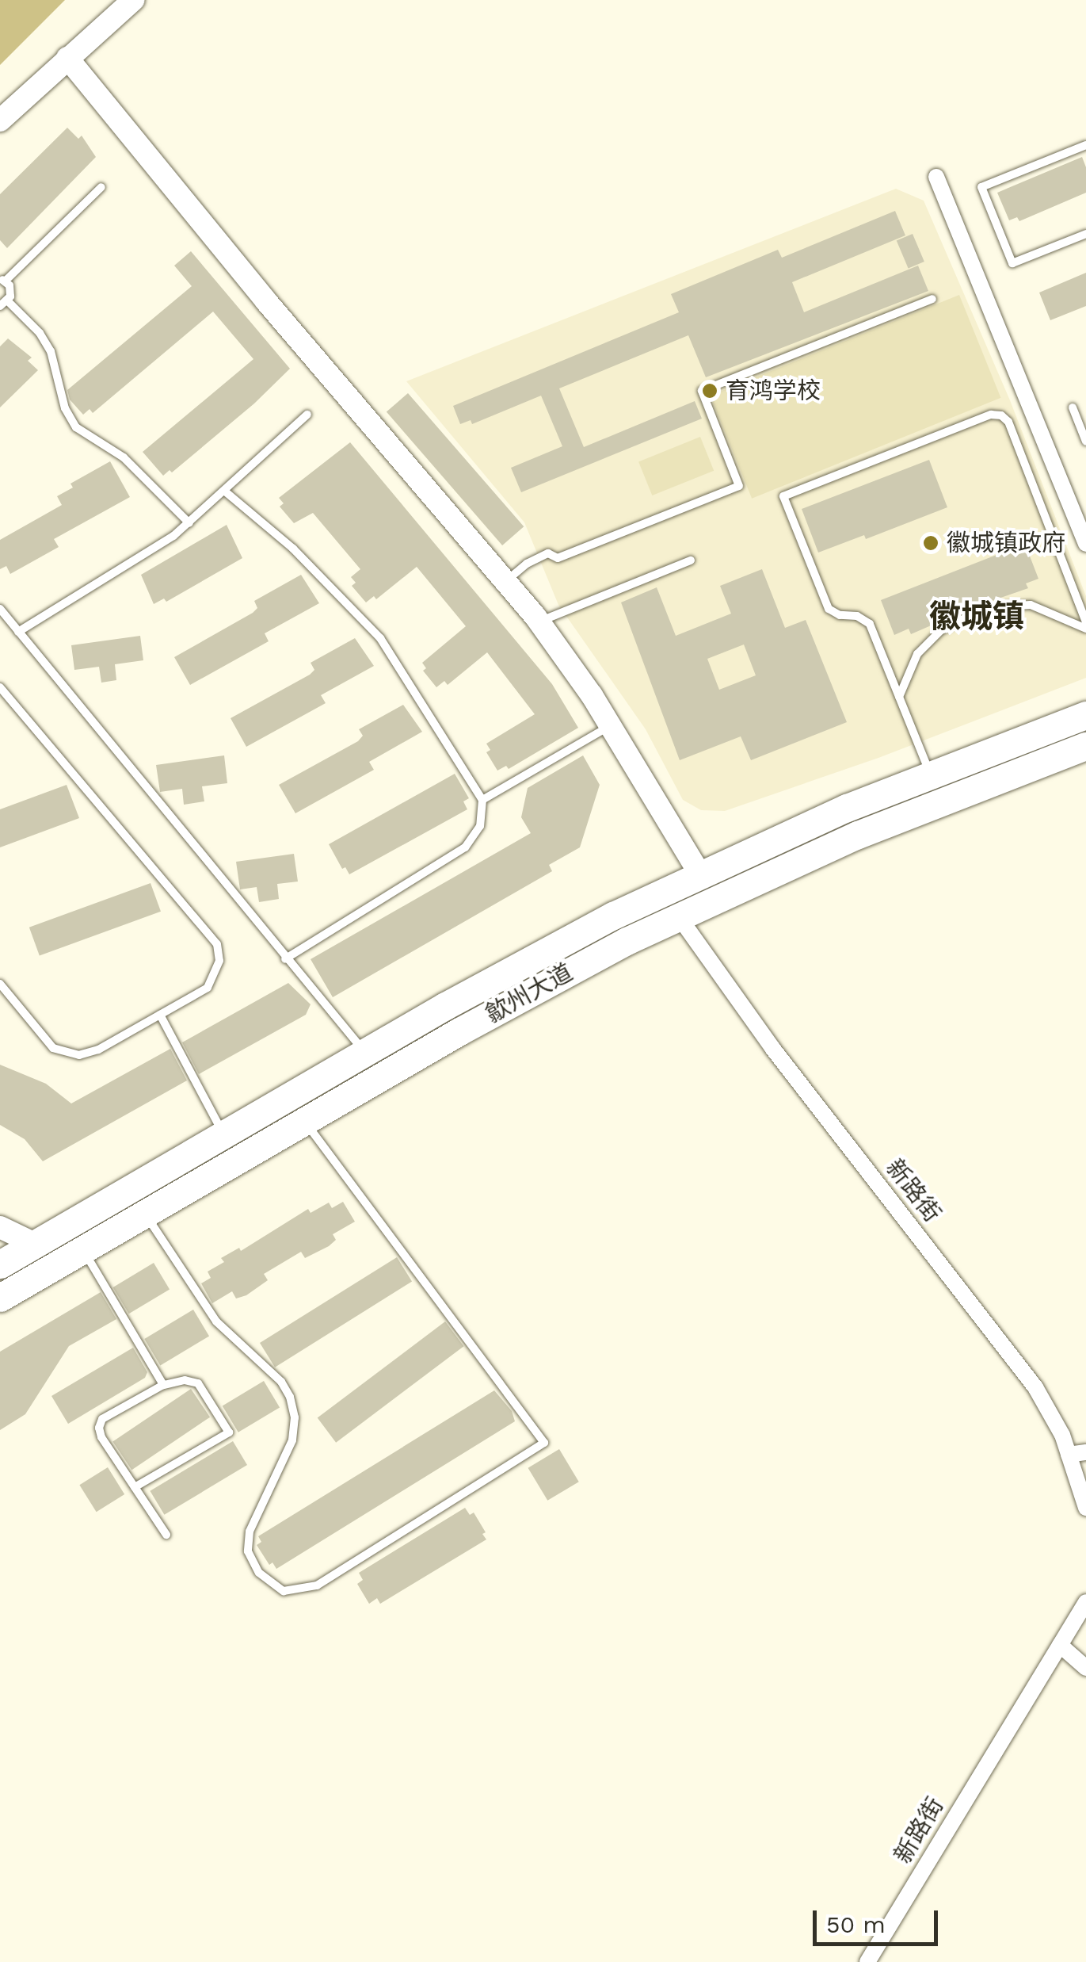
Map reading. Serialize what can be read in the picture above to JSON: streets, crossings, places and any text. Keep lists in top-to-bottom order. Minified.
{"streets":{"highway":["歙州大道"],"street":["新路街"]},"crossings":[["歙州大道","新路街"]],"districts":["徽城镇"],"places":["育鸿学校","徽城镇政府"],"scale_bar":"50 m"}
